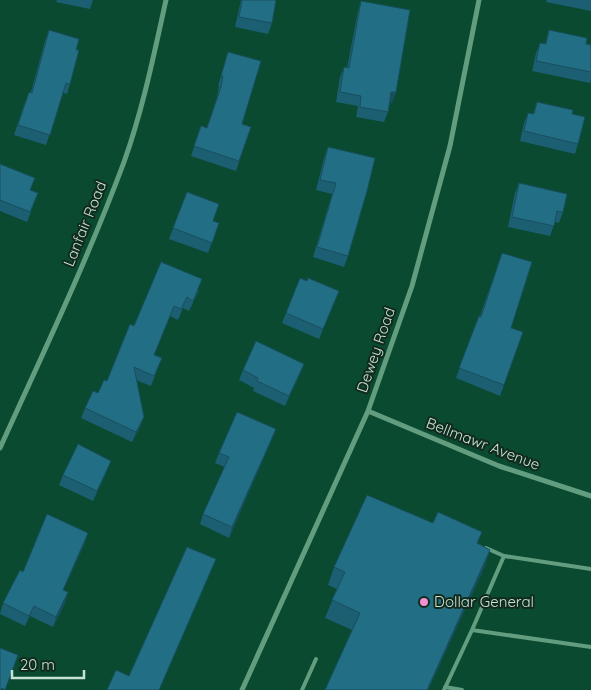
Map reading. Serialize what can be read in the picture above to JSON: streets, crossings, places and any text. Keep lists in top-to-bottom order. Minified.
{"streets":{"street":["Lanfair Road","Dewey Road","Bellmawr Avenue"]},"crossings":[["Dewey Road","Bellmawr Avenue"]],"places":["Dollar General"],"scale_bar":"20 m"}
